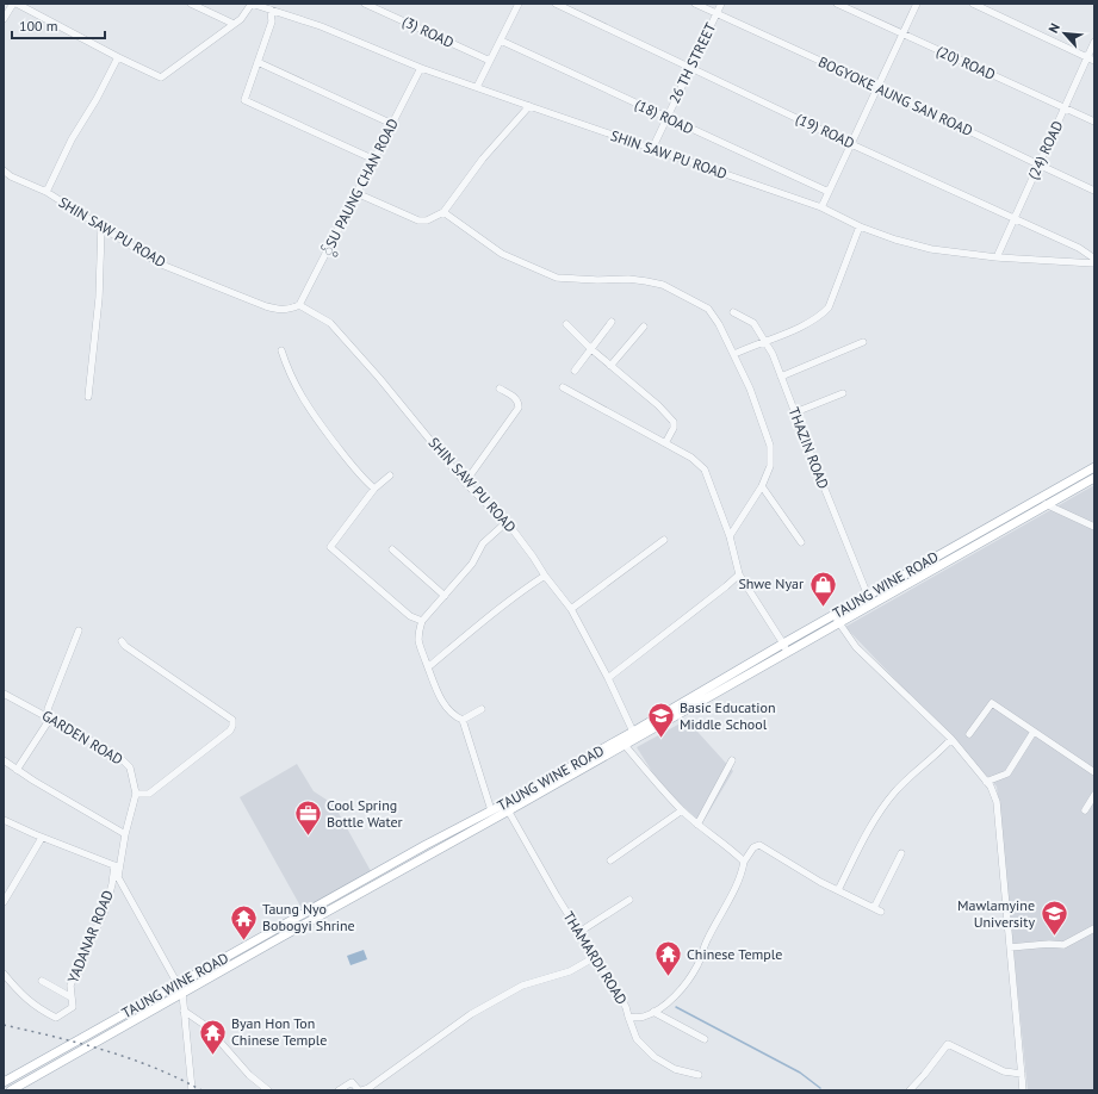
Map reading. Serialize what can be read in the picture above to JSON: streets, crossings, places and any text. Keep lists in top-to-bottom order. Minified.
{"streets":{"main road":["TAUNG WINE ROAD"],"street":["(3) ROAD","26 TH STREET","(20) ROAD","BOGYOKE AUNG SAN ROAD","(18) ROAD","(19) ROAD","(24) ROAD","SHIN SAW PU ROAD","်ွSU PAUNG CHAN ROAD","THAZIN ROAD","GARDEN ROAD","YADANAR ROAD","THAMARDI ROAD"]},"crossings":[["26 TH STREET","BOGYOKE AUNG SAN ROAD"],["26 TH STREET","(18) ROAD"],["26 TH STREET","(19) ROAD"],["26 TH STREET","SHIN SAW PU ROAD"],["(20) ROAD","(24) ROAD"],["BOGYOKE AUNG SAN ROAD","(24) ROAD"],["(19) ROAD","(24) ROAD"],["(24) ROAD","SHIN SAW PU ROAD"],["SHIN SAW PU ROAD","်ွSU PAUNG CHAN ROAD"],["SHIN SAW PU ROAD","TAUNG WINE ROAD"],["THAZIN ROAD","TAUNG WINE ROAD"],["TAUNG WINE ROAD","GARDEN ROAD"],["TAUNG WINE ROAD","THAMARDI ROAD"],["GARDEN ROAD","YADANAR ROAD"]],"places":{"shop":["Shwe Nyar"],"school or university":["Basic Education Middle School","Mawlamyine University"],"office":["Cool Spring Bottle Water"],"temple":["Taung Nyo Bobogyi Shrine","Chinese Temple","Byan Hon Ton Chinese Temple"]},"scale_bar":"100 m","north":"top left"}
